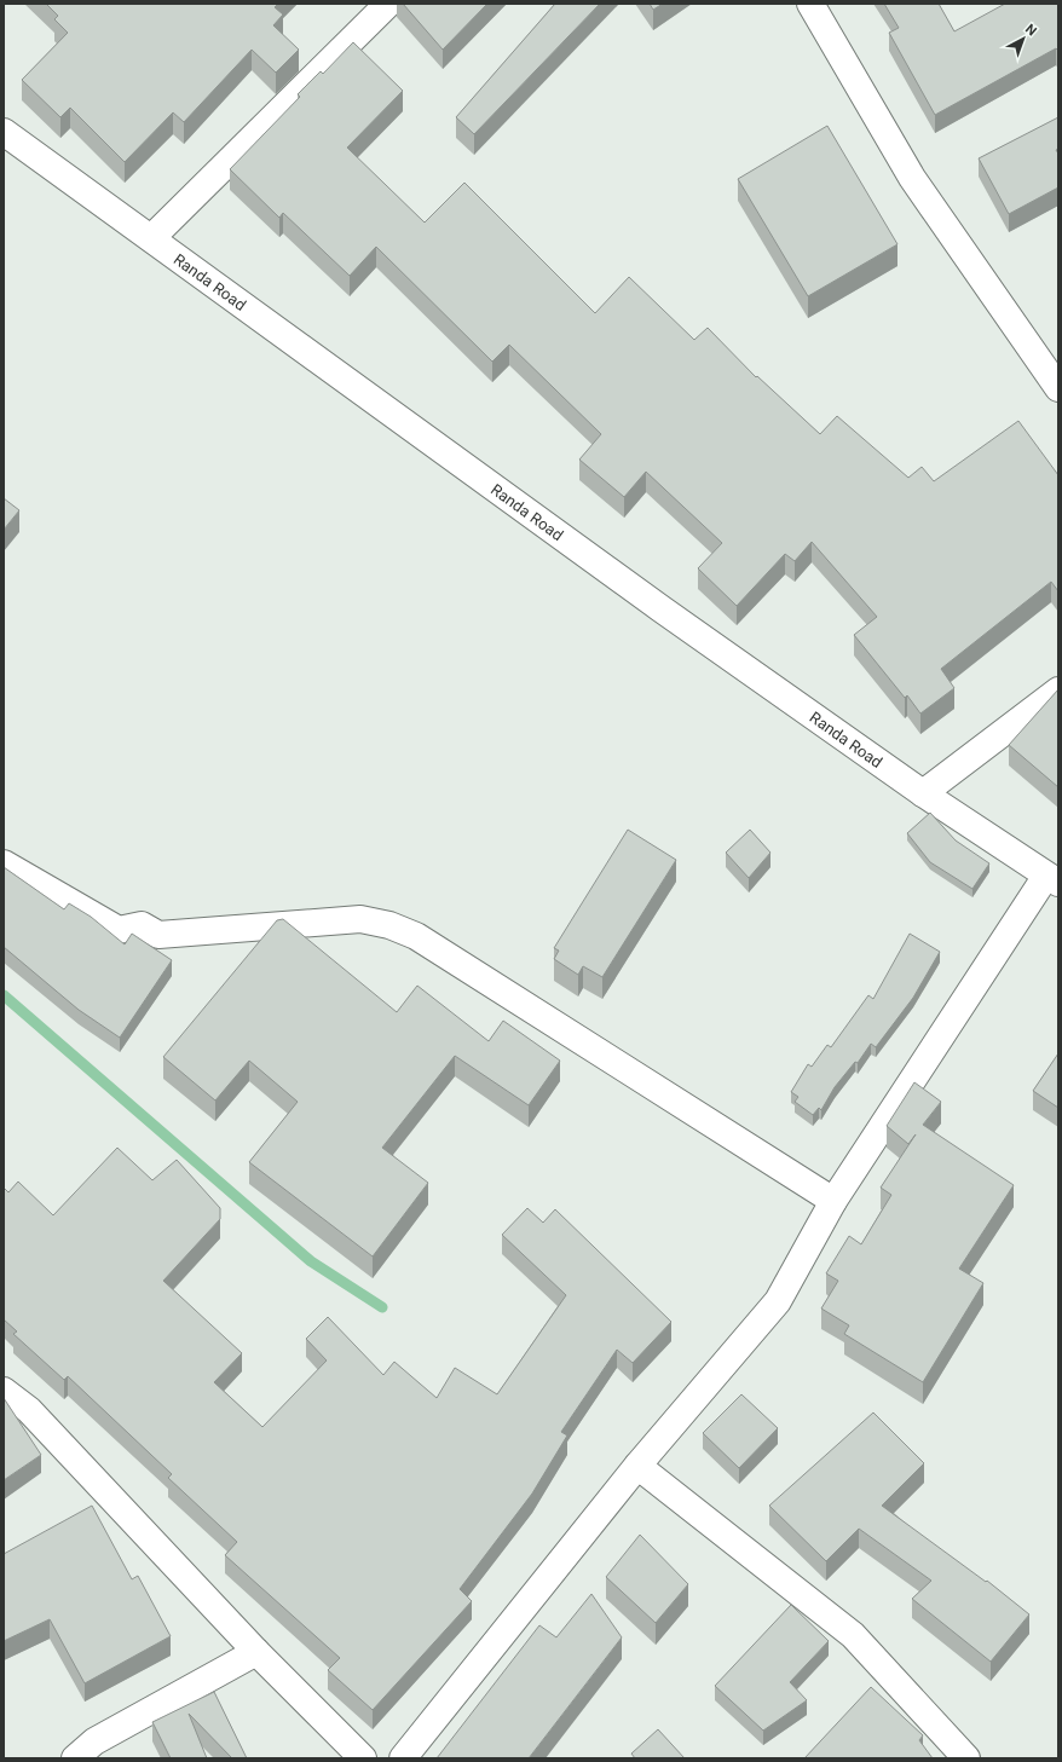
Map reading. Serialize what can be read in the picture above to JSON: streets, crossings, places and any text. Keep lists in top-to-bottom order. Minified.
{"streets":{"street":["Randa Road"]},"north":"top right"}
